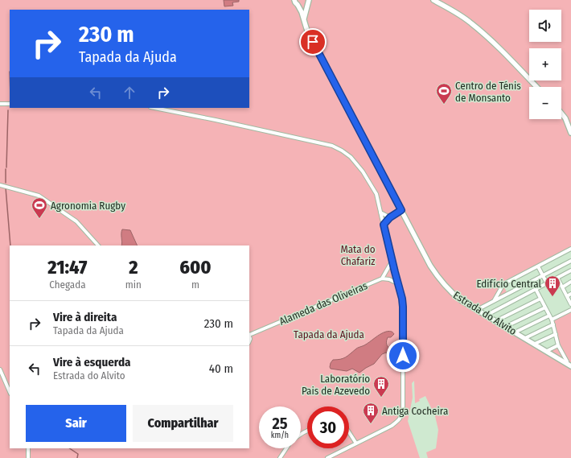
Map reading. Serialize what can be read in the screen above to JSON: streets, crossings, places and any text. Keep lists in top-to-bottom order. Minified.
{"streets":{"street":["Alameda das Oliveiras","Estrada do Alvito"]},"parks":["Mata do Chafariz","Tapada da Ajuda"],"places":{"sports":["Centro de Ténis de Monsanto","Agronomia Rugby"],"building":["Edifício Central","Laboratório Pais de Azevedo","Antiga Cocheira"]},"page":{"map_buttons":["+","−"],"turn":["230 m","Tapada da Ajuda"],"eta":["21:47","Chegada","2","min","600","m"],"list":[{"name":"Vire à direita","note":"Tapada da Ajuda","value":"230 m"},{"name":"Vire à esquerda","note":"Estrada do Alvito","value":"40 m"}],"buttons":["Sair","Compartilhar"],"speed":"25 km/h","limit":"30"}}
